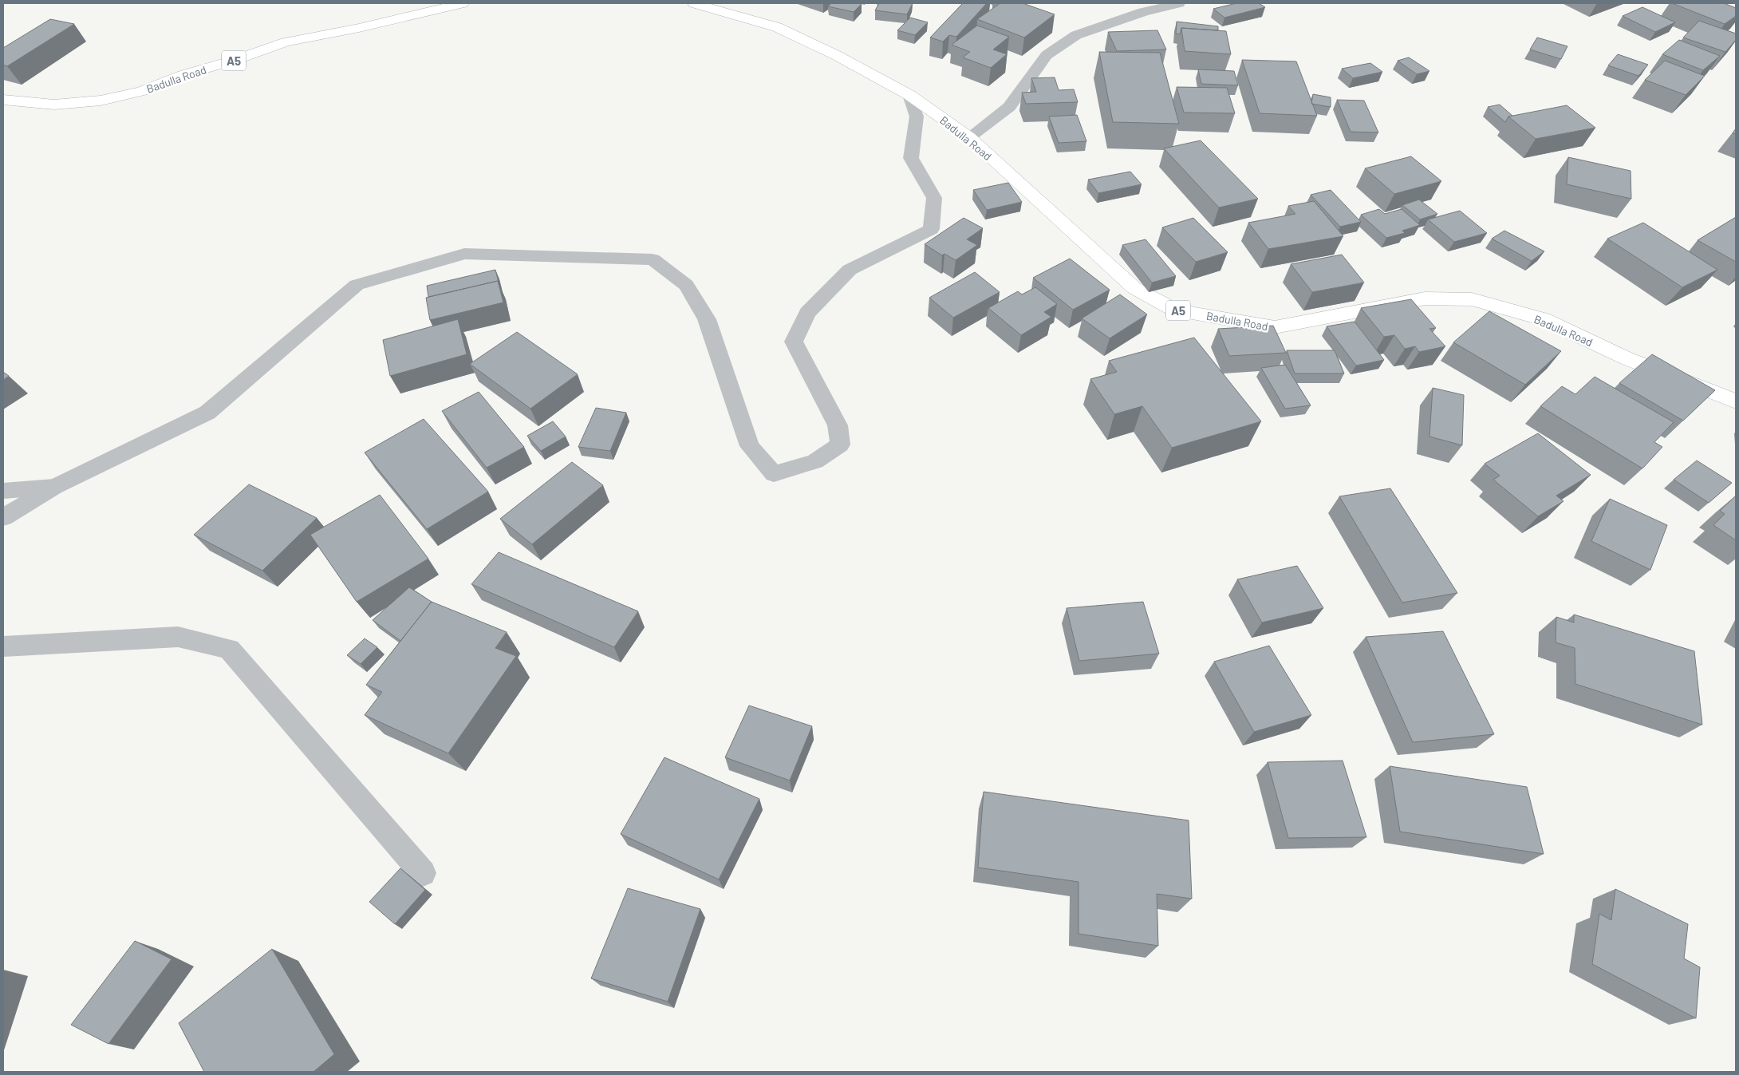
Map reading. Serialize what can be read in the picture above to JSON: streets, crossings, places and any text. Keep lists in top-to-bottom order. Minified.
{"streets":{"highway":["A5","Badulla Road"]}}
